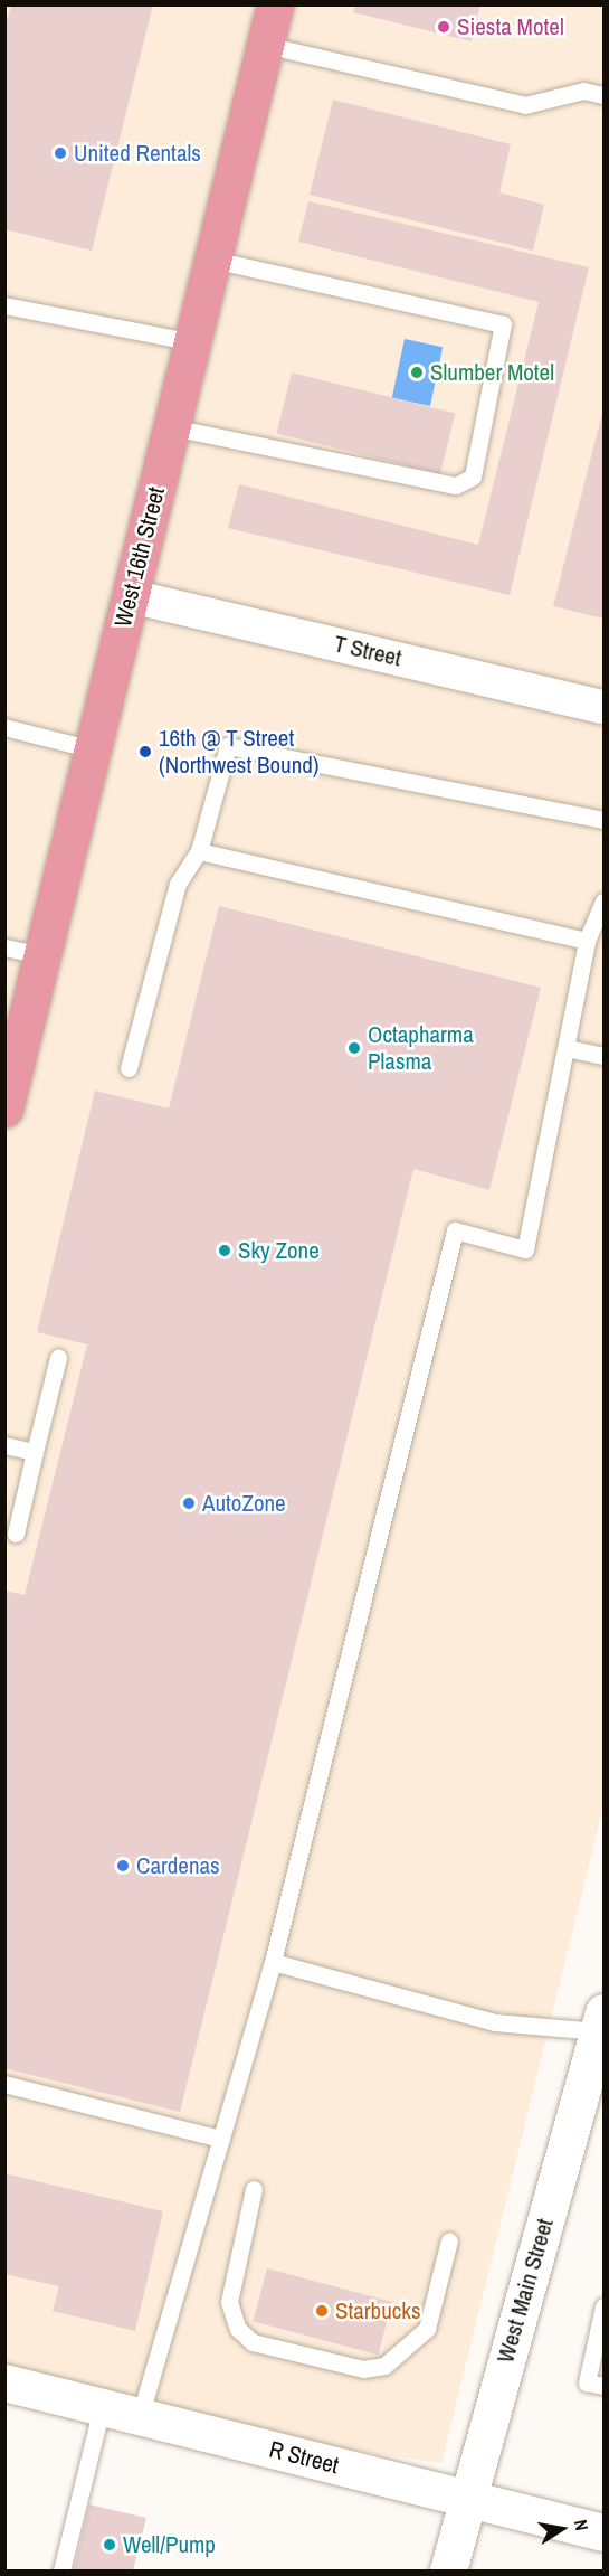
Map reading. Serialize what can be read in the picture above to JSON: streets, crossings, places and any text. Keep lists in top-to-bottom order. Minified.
{"streets":{"main road":["West 16th Street"],"street":["T Street","West Main Street","R Street"]},"crossings":[["West 16th Street","T Street"],["West Main Street","R Street"]],"places":["Siesta Motel","United Rentals","Slumber Motel","16th @ T Street (Northwest Bound)","Octapharma Plasma","Sky Zone","AutoZone","Cardenas","Starbucks","Well/Pump"],"north":"right"}
